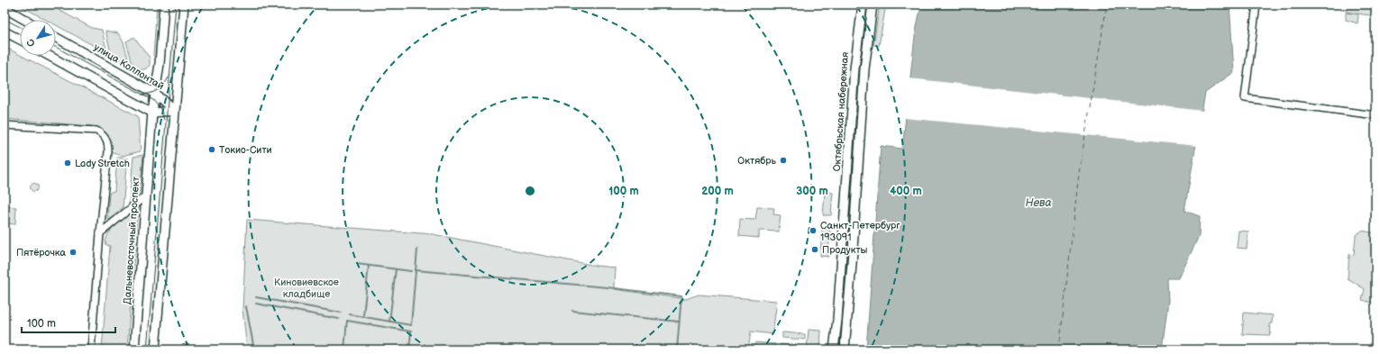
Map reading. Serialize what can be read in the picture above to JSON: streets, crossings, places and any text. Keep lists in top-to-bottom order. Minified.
{"streets":{"main road":["улица Коллонтай","Октябрьская набережная","Дальневосточный проспект"]},"crossings":[["улица Коллонтай","Дальневосточный проспект"]],"water":["Нева"],"parks":["Киновиевское кладбище"],"places":["Токио-Сити","Октябрь","Lady Stretch","Санкт-Петербург 193091","Продукты","Пятёрочка"],"scale_bar":"100 m","north":"bottom left","rings":["100 m","200 m","300 m","400 m"]}
